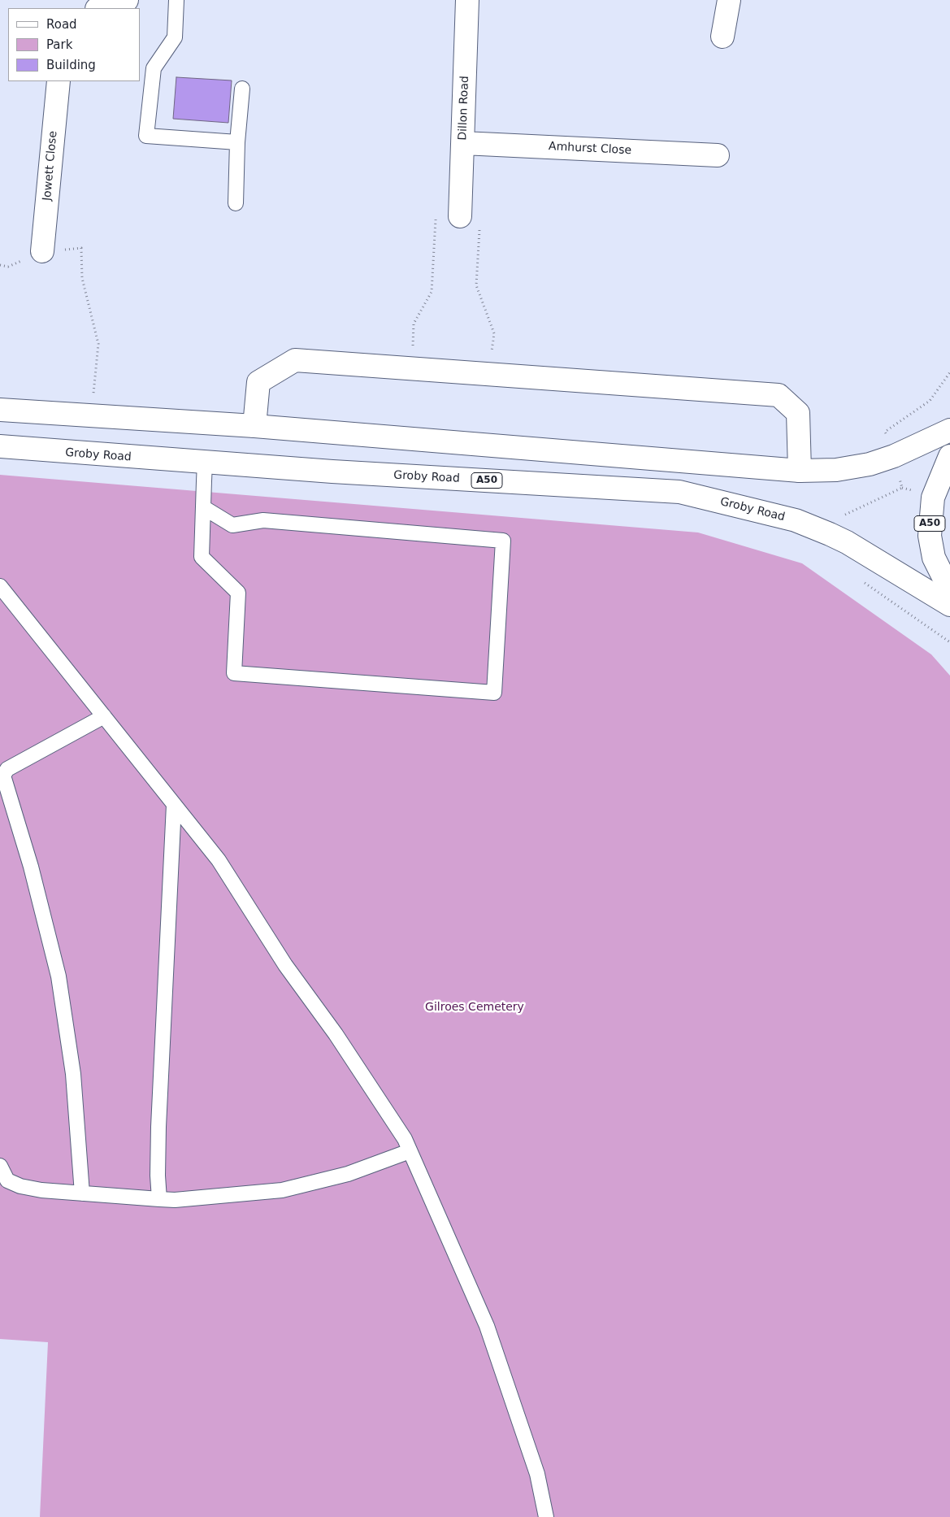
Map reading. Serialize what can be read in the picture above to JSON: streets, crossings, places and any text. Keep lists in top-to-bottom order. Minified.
{"streets":{"main road":["Dillon Road","Amhurst Close","Jowett Close","Groby Road","A50"]},"crossings":[["Dillon Road","Amhurst Close"]],"parks":["Gilroes Cemetery"],"legend":["Road","Park","Building"]}
